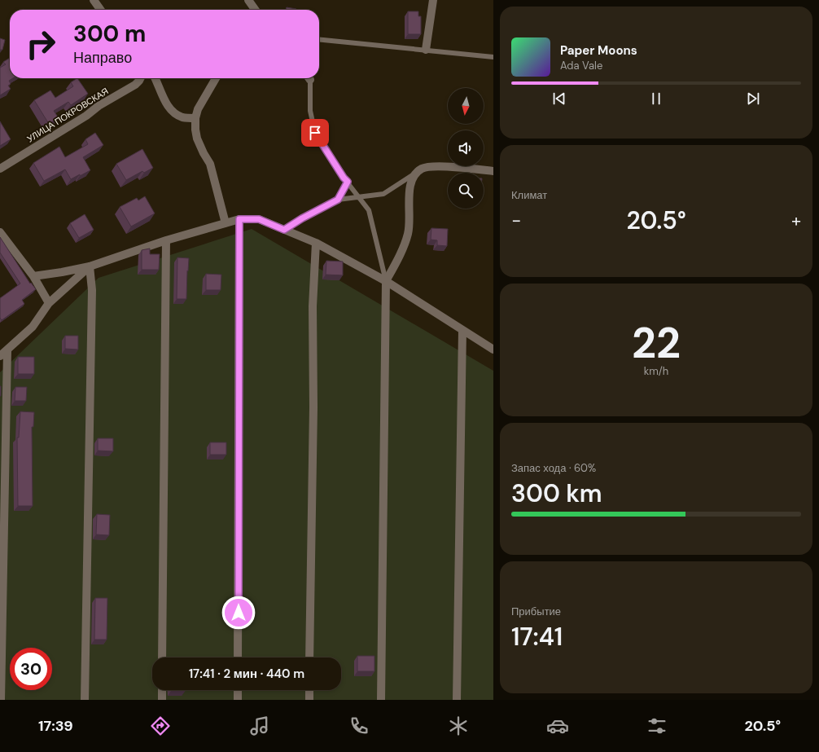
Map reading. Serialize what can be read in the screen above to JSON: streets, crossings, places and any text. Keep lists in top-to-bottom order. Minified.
{"streets":{"street":["УЛИЦА ПОКРОВСКАЯ"]},"north":"bottom","page":{"turn":["300 m","Направо"],"song":["Paper Moons","Ada Vale"],"tile":["Климат",["22","km/h"],["Запас хода · 60%","300 km"],["Прибытие","17:41"]],"heat":["−","20.5°","+"],"limit":"30","trip":"17:41 · 2 мин · 440 m","tabs":["17:39","20.5°"]}}
